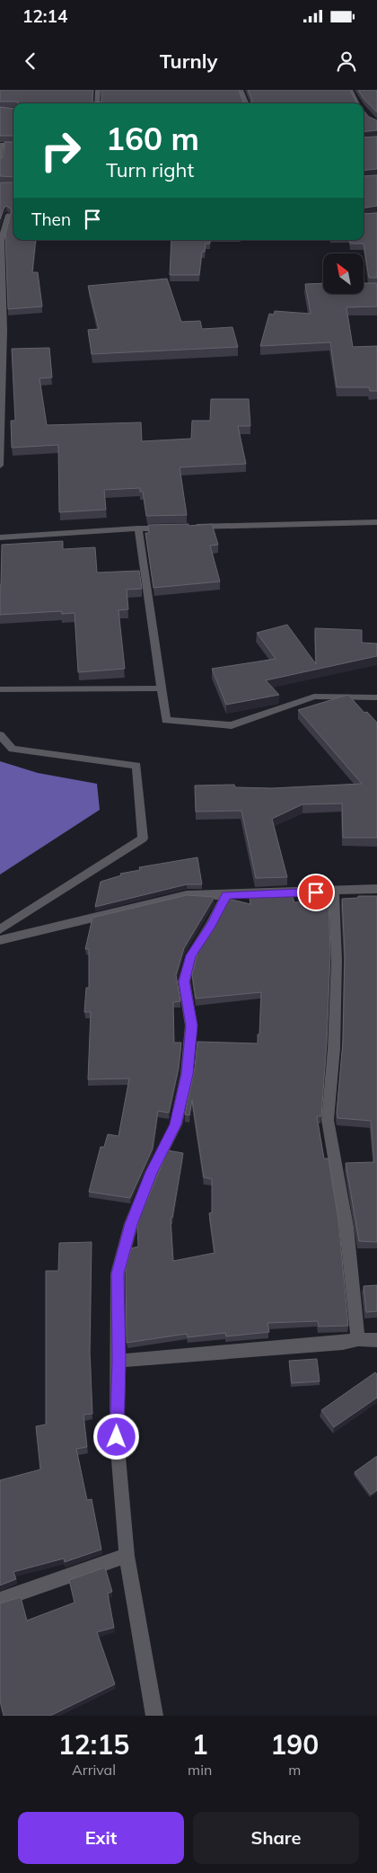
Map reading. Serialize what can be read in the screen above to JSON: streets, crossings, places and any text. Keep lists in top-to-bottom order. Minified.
{"north":"top left","page":{"status":"12:14","header":"Turnly","turn":["160 m","Turn right"],"then":"Then","eta":["12:15","Arrival","1","min","190","m"],"buttons":["Exit","Share"]}}
